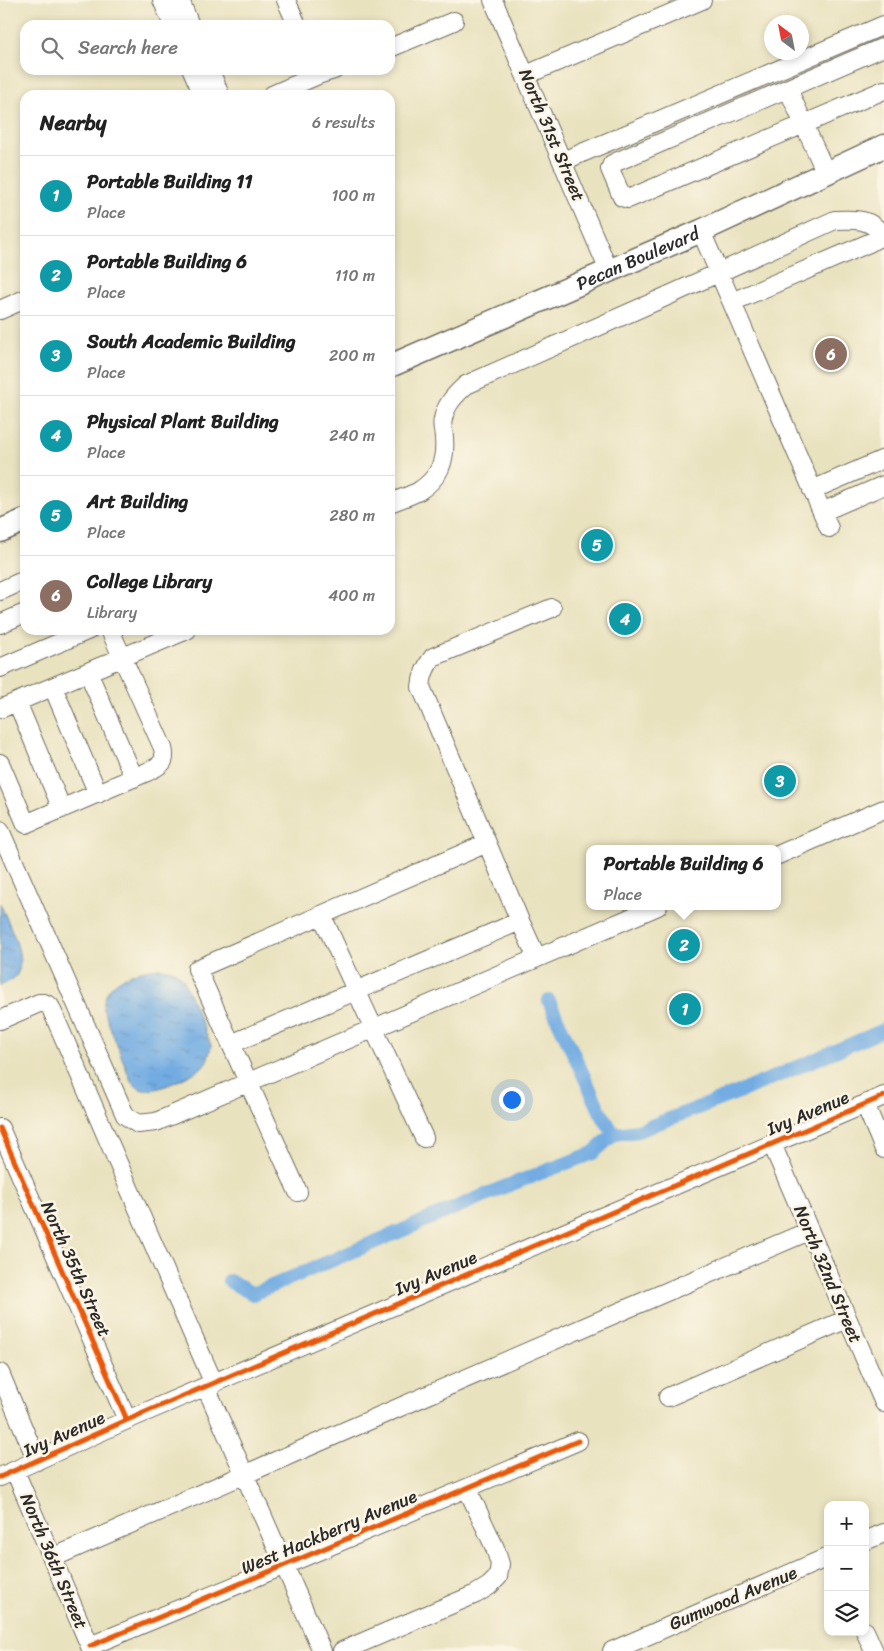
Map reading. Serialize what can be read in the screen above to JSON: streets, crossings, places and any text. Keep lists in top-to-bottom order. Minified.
{"streets":{"main road":["Pecan Boulevard"],"street":["North 31st Street","Ivy Avenue","North 35th Street","North 32nd Street","West Hackberry Avenue","North 36th Street","Gumwood Avenue"]},"crossings":[["North 31st Street","Pecan Boulevard"],["Ivy Avenue","North 35th Street"],["Ivy Avenue","North 32nd Street"],["Ivy Avenue","North 36th Street"],["West Hackberry Avenue","North 36th Street"]],"north":"top left","page":{"search":"Search here","heading":["Nearby","6 results"],"list":[{"mark":"1","name":"Portable Building 11","note":"Place","value":"100 m"},{"mark":"2","name":"Portable Building 6","note":"Place","value":"110 m"},{"mark":"3","name":"South Academic Building","note":"Place","value":"200 m"},{"mark":"4","name":"Physical Plant Building","note":"Place","value":"240 m"},{"mark":"5","name":"Art Building","note":"Place","value":"280 m"},{"mark":"6","name":"College Library","note":"Library","value":"400 m"}],"pins":["6","5","4","3","2","1"],"popup":["Portable Building 6","Place"],"map_buttons":["+","−"]}}
